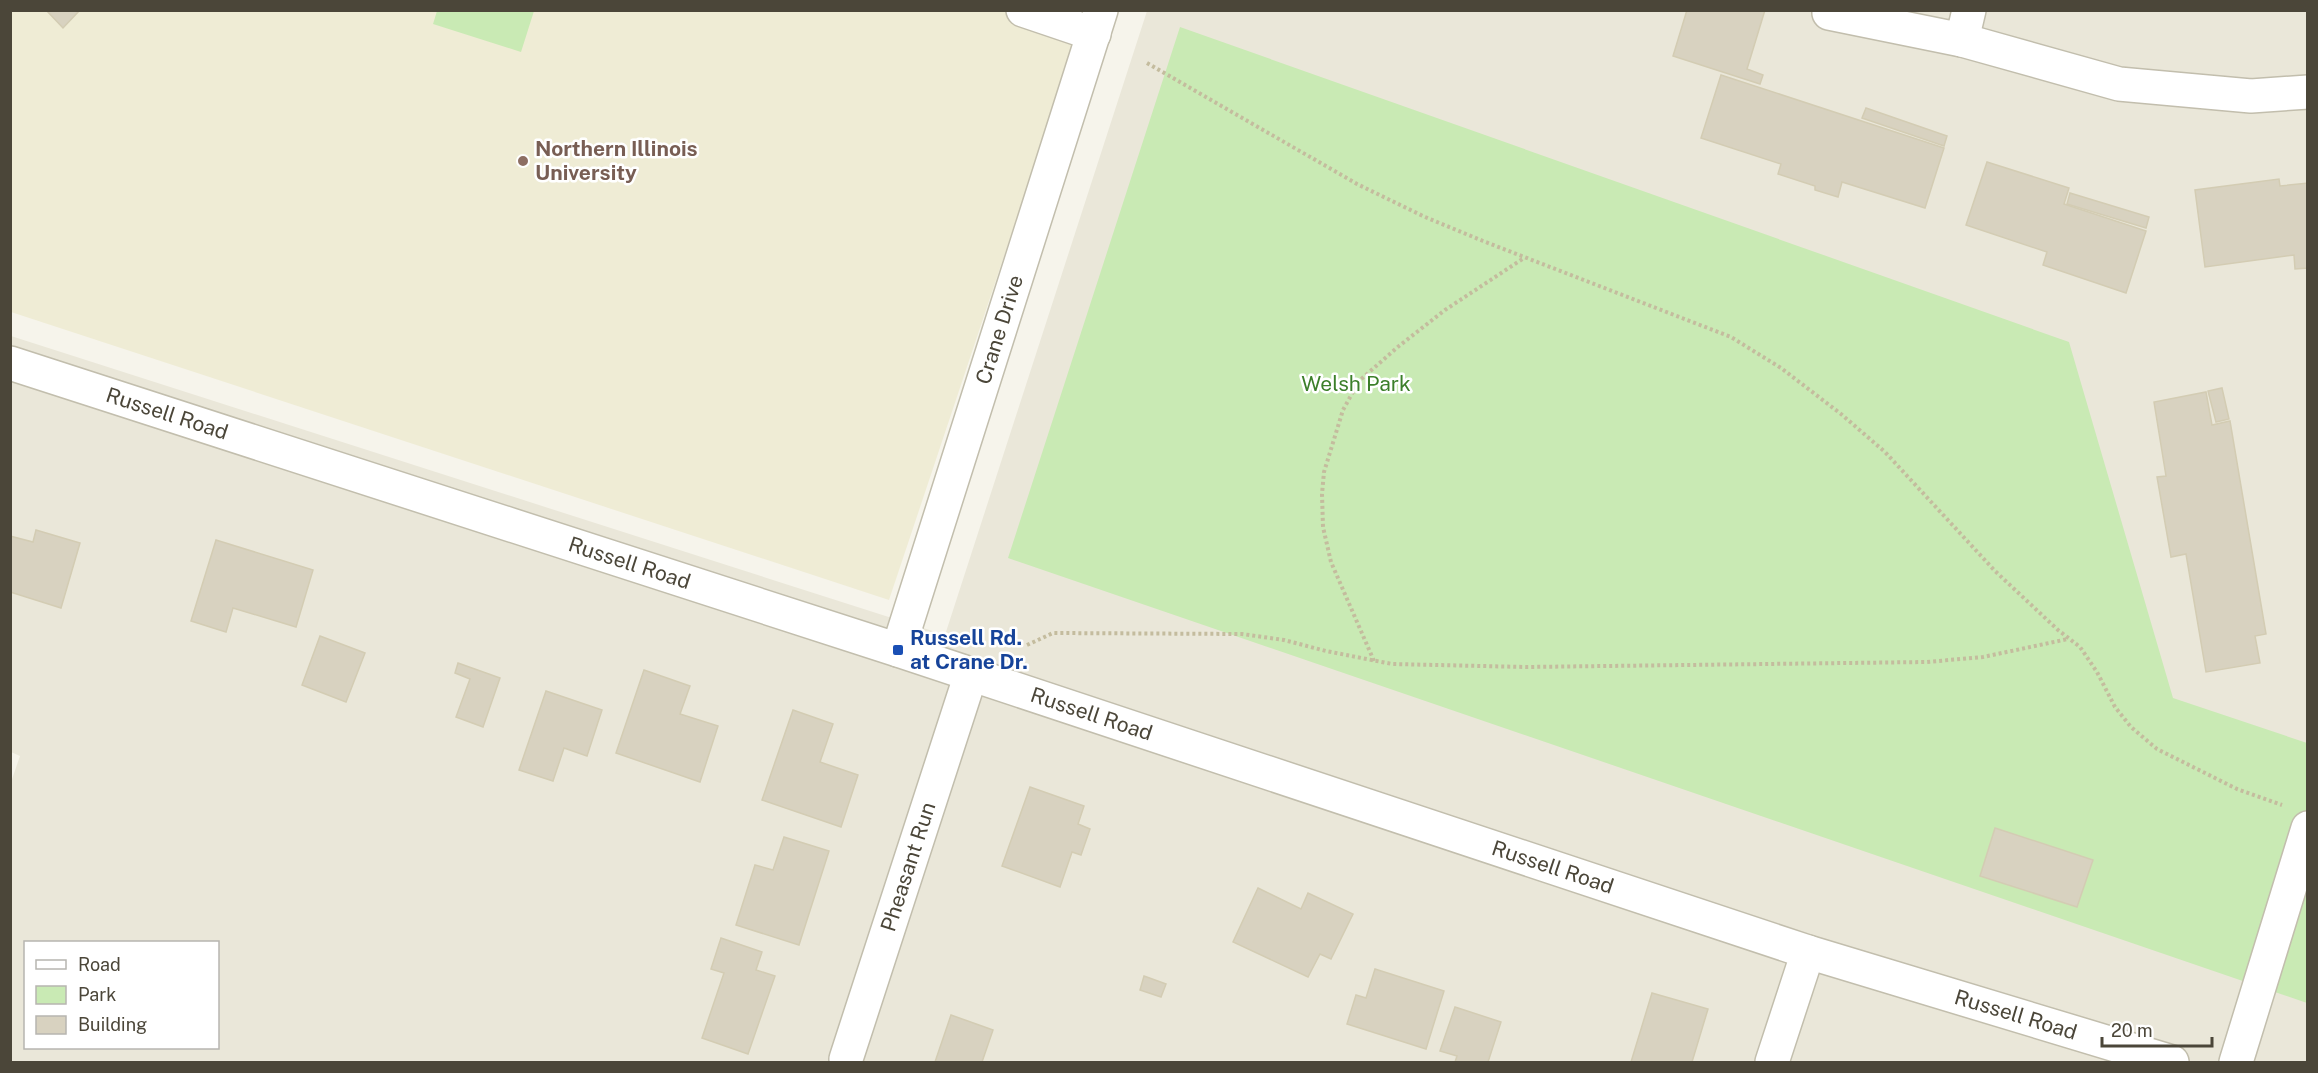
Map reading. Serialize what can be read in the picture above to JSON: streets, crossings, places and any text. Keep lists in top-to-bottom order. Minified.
{"streets":{"street":["Crane Drive","Russell Road","Pheasant Run"]},"crossings":[["Crane Drive","Russell Road"],["Russell Road","Pheasant Run"]],"parks":["Welsh Park"],"places":{"other":["Northern Illinois University"],"transit":["Russell Rd. at Crane Dr."]},"legend":["Road","Park","Building"],"scale_bar":"20 m"}
